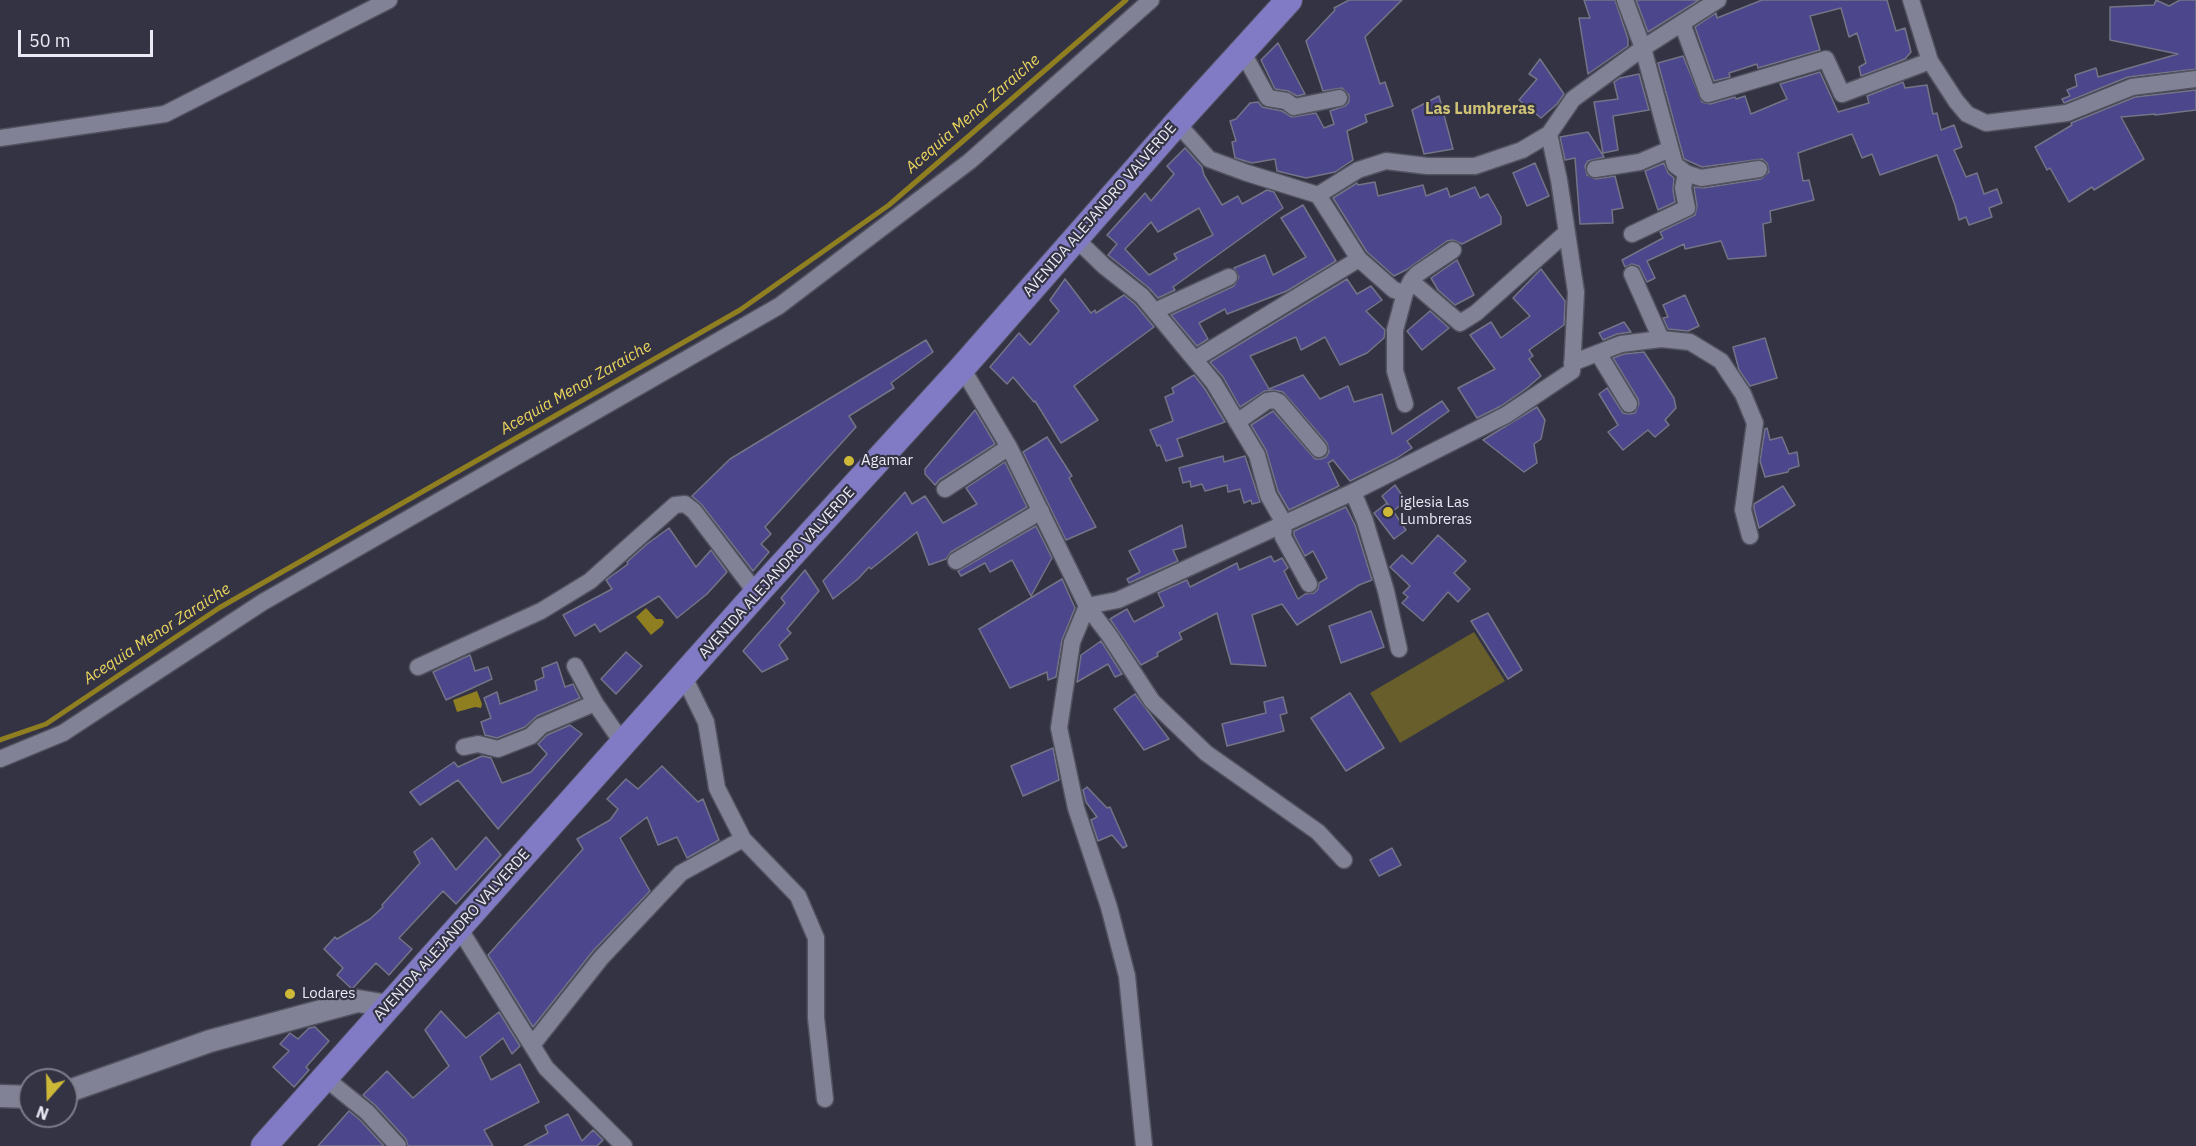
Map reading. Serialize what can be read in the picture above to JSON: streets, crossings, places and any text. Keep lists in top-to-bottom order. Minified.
{"streets":{"main road":["AVENIDA ALEJANDRO VALVERDE"]},"districts":["Las Lumbreras"],"water":["Acequia Menor Zaraiche"],"places":["Agamar","iglesia Las Lumbreras","Lodares"],"scale_bar":"50 m","north":"bottom"}
